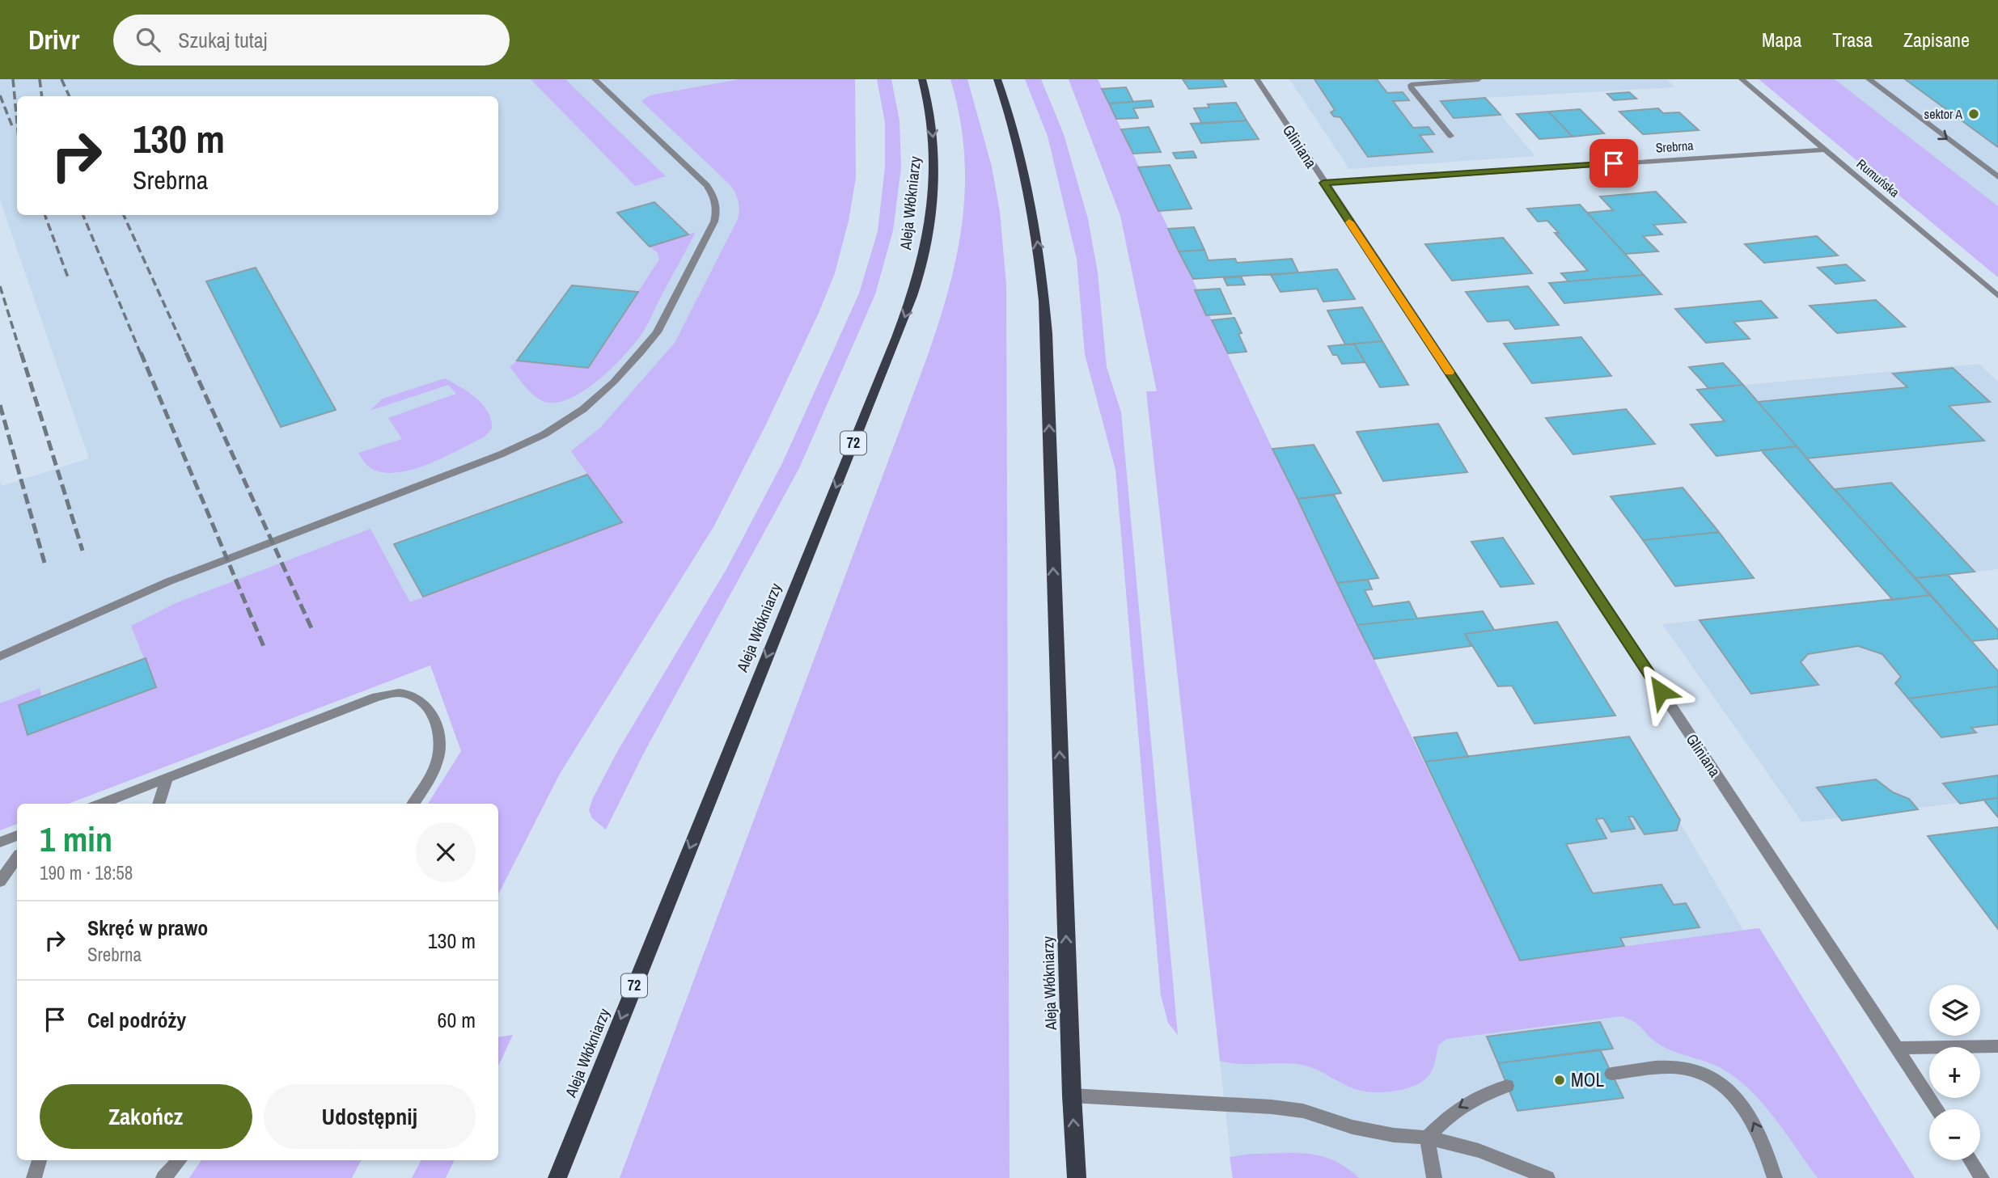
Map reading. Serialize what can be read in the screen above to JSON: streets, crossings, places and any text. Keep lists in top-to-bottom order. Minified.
{"streets":{"main road":["Aleja Włókniarzy","72"],"street":["Gliniana","Srebrna","Rumuńska"]},"crossings":[["Gliniana","Srebrna"],["Srebrna","Rumuńska"]],"places":["sektor A","MOL"],"page":{"header":"Drivr","search":"Szukaj tutaj","nav":["Mapa","Trasa","Zapisane"],"turn":["130 m","Srebrna"],"heading":["1 min","190 m · 18:58"],"list":[{"name":"Skręć w prawo","note":"Srebrna","value":"130 m"},{"name":"Cel podróży","value":"60 m"}],"map_buttons":["+","−"],"buttons":["Zakończ","Udostępnij"]}}
